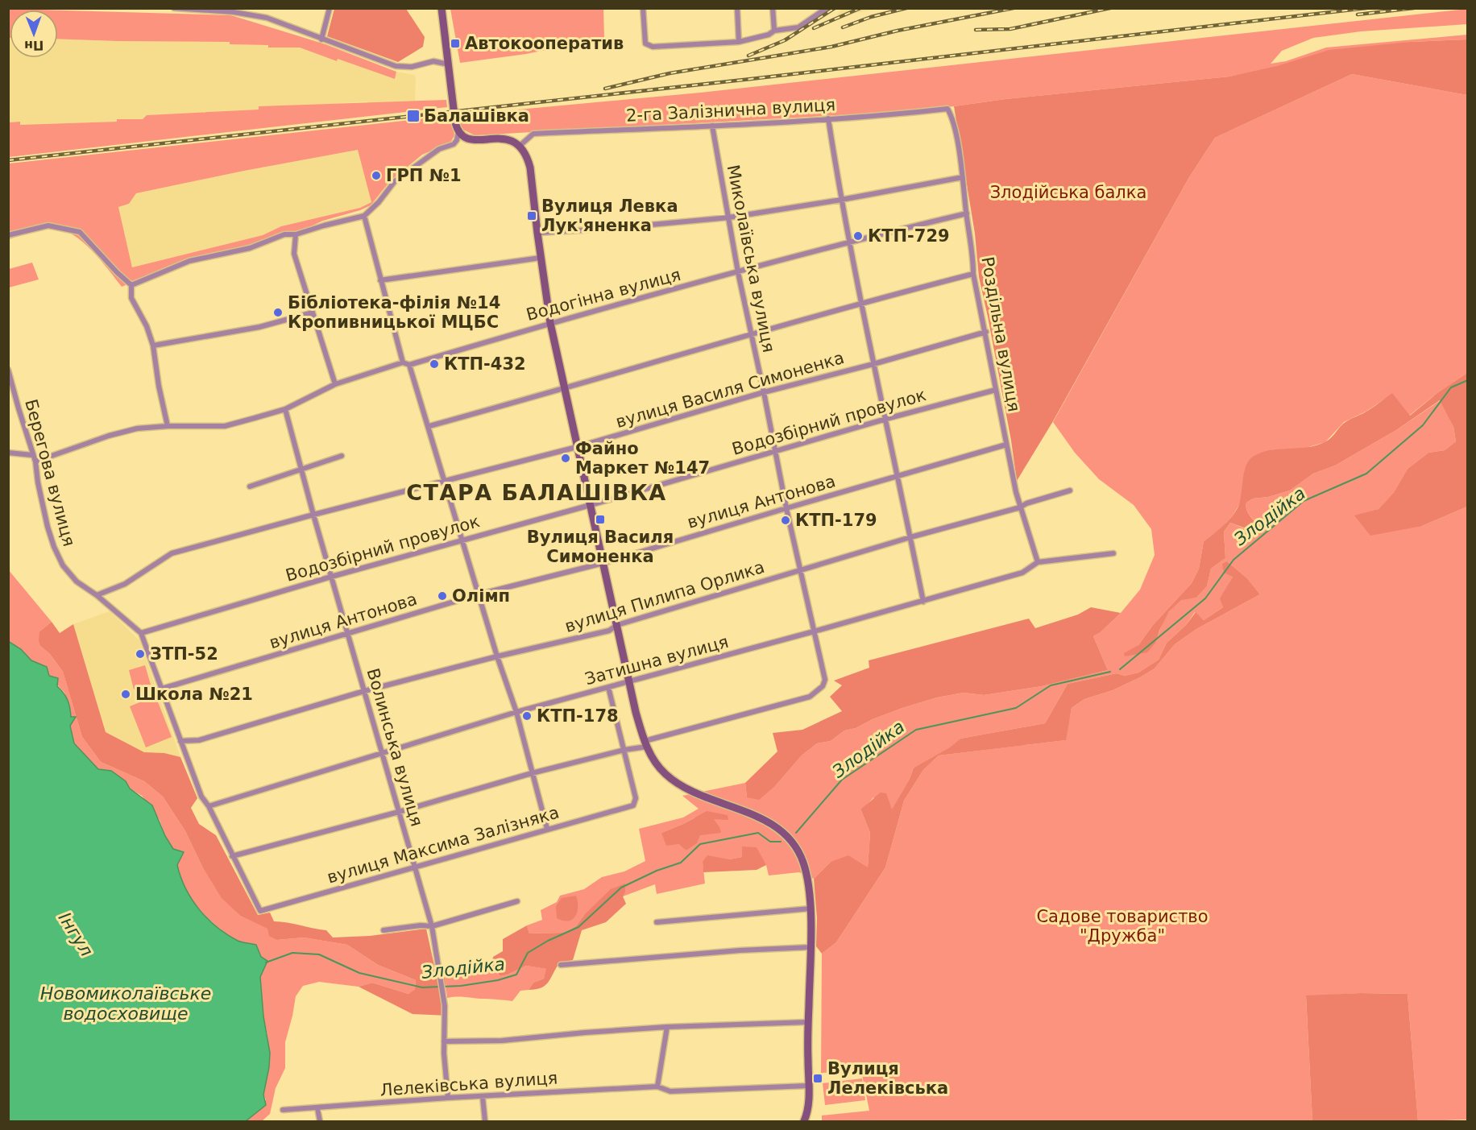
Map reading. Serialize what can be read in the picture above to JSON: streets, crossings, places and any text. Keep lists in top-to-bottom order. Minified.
{"streets":{"street":["2-га Залізнична вулиця","Миколаївська вулиця","Водогінна вулиця","Роздільна вулиця","вулиця Василя Симоненка","Водозбірний провулок","Берегова вулиця","вулиця Антонова","вулиця Пилипа Орлика","Затишна вулиця","Волинська вулиця","вулиця Максима Залізняка","Лелеківська вулиця"]},"crossings":[["2-га Залізнична вулиця","Миколаївська вулиця"],["2-га Залізнична вулиця","Роздільна вулиця"],["Миколаївська вулиця","Водогінна вулиця"],["Миколаївська вулиця","вулиця Василя Симоненка"],["Миколаївська вулиця","Водозбірний провулок"],["Миколаївська вулиця","вулиця Антонова"],["Миколаївська вулиця","вулиця Пилипа Орлика"],["Миколаївська вулиця","Затишна вулиця"],["Водогінна вулиця","Роздільна вулиця"],["Роздільна вулиця","вулиця Василя Симоненка"],["Роздільна вулиця","Водозбірний провулок"],["Роздільна вулиця","вулиця Антонова"],["Роздільна вулиця","вулиця Пилипа Орлика"],["Роздільна вулиця","Затишна вулиця"],["вулиця Василя Симоненка","Берегова вулиця"],["вулиця Василя Симоненка","Волинська вулиця"],["Водозбірний провулок","Берегова вулиця"],["Водозбірний провулок","Волинська вулиця"],["вулиця Антонова","Волинська вулиця"],["вулиця Пилипа Орлика","Волинська вулиця"],["Затишна вулиця","Волинська вулиця"],["Волинська вулиця","вулиця Максима Залізняка"],["Волинська вулиця","Лелеківська вулиця"]],"districts":["СТАРА БАЛАШІВКА"],"water":["Злодійка","Інгул","Новомиколаївське водосховище"],"parks":["Злодійська балка","Садове товариство \"Дружба\""],"places":{"transit":["Автокооператив","Балашівка","Вулиця Левка Лук'яненка","Вулиця Василя Симоненка","Вулиця Лелеківська"],"other":["ГРП №1","КТП-729","Бібліотека-філія №14 Кропивницької МЦБС","КТП-432","Файно Маркет №147","КТП-179","Олімп","ЗТП-52","Школа №21","КТП-178"]},"north":"bottom"}
